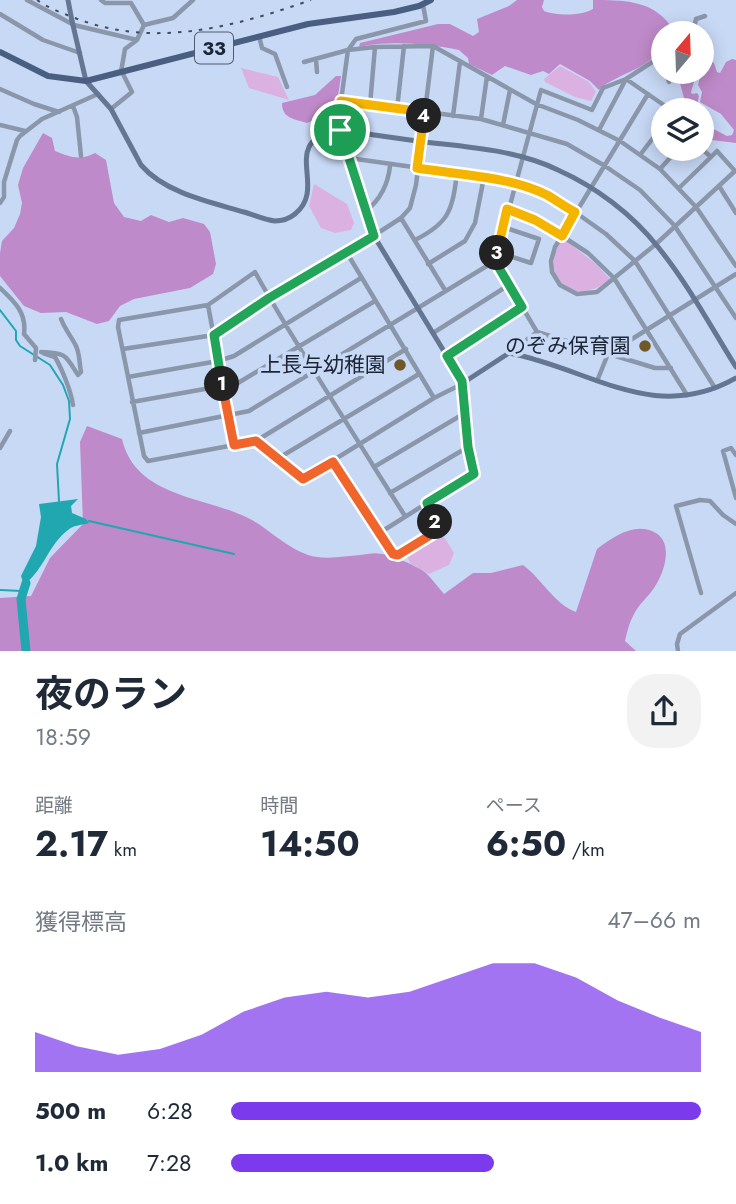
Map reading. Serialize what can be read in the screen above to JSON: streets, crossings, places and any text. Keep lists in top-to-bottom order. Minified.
{"streets":{"main road":["33"]},"places":["のぞみ保育園","上長与幼稚園"],"north":"top","page":{"pins":["4","3","1","2"],"heading":["夜のラン","18:59"],"stats":[["距離","2.17 km"],["時間","14:50"],["ペース","6:50 /km"]],"chart":["獲得標高","47–66 m"],"list":[{"name":"500 m","note":"6:28"},{"name":"1.0 km","note":"7:28"}]}}
